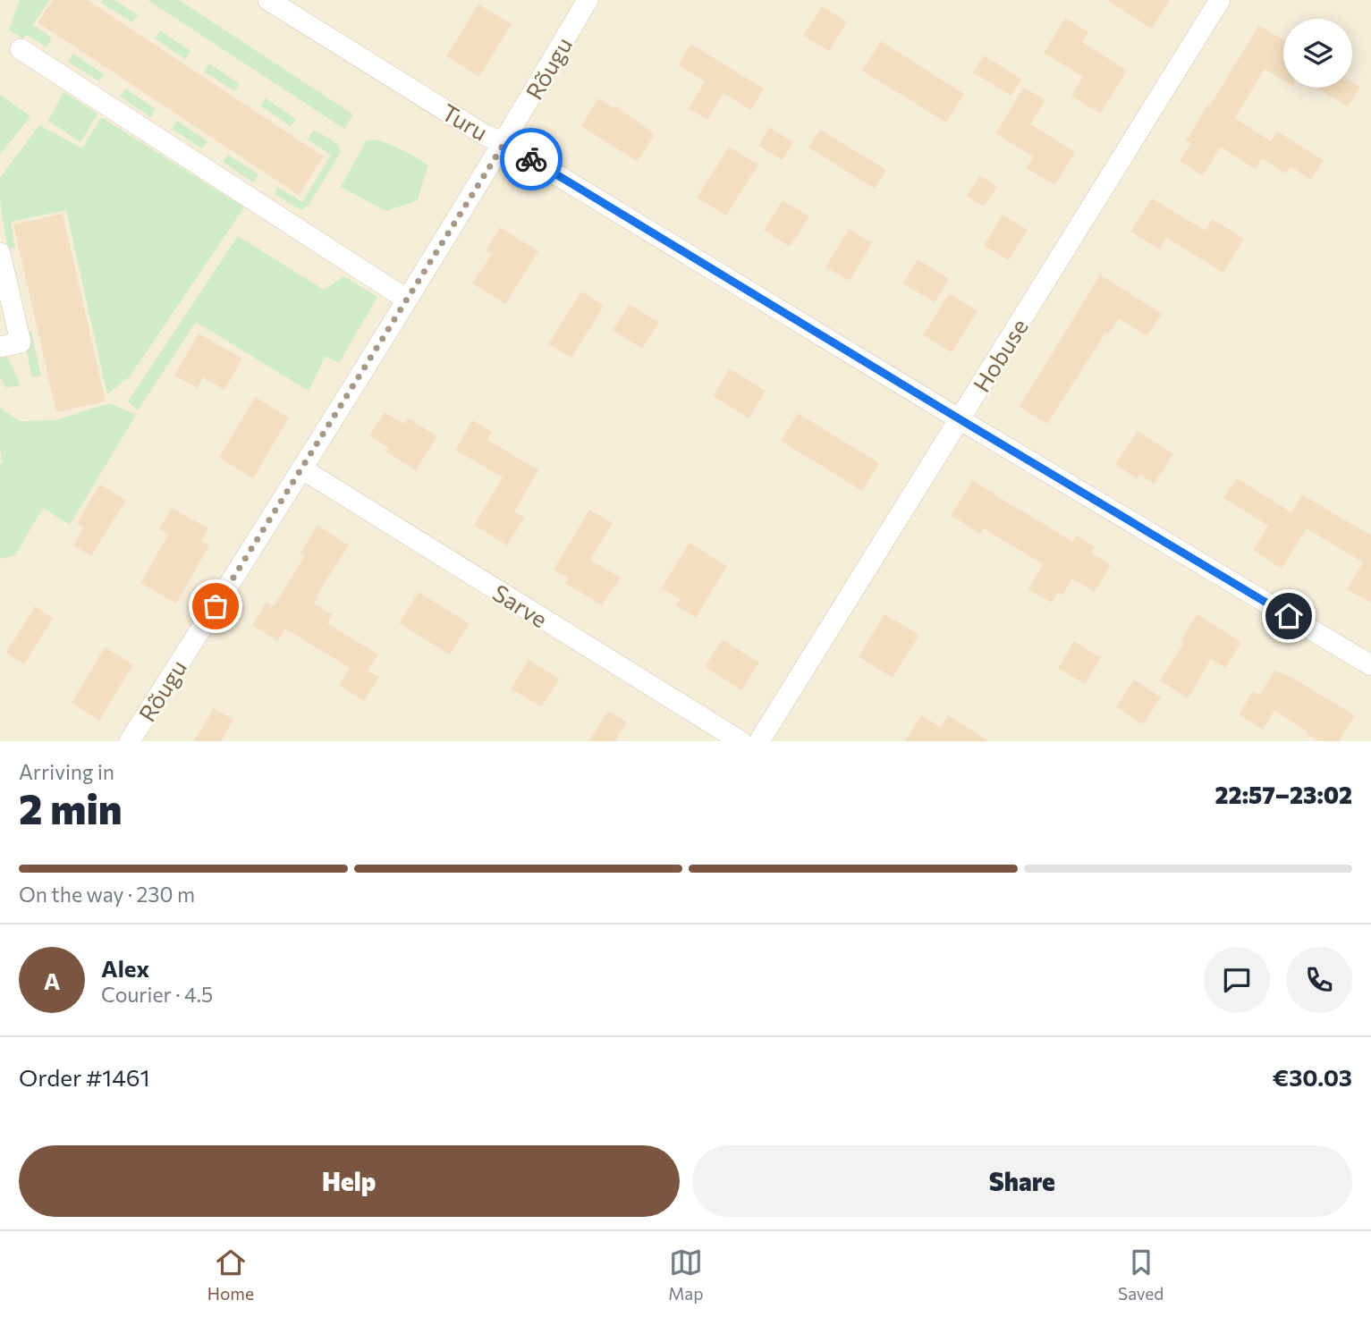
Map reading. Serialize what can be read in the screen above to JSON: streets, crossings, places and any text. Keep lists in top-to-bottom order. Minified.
{"streets":{"street":["Rõugu","Turu","Hobuse","Sarve"]},"crossings":[["Rõugu","Turu"],["Rõugu","Sarve"],["Turu","Hobuse"]],"page":{"heading":["2 min","Arriving in","22:57–23:02"],"panel":["Alex","Courier · 4.5","Order #1461","€30.03"],"bar":"On the way · 230 m","round":"A","buttons":["Help","Share"],"tabs":["Home","Map","Saved"]}}
